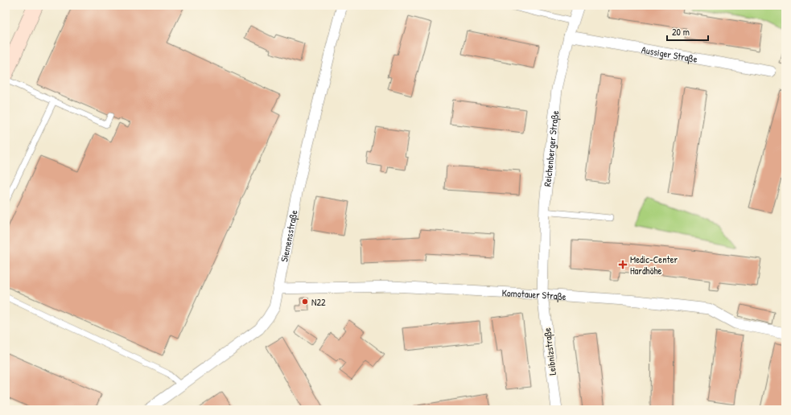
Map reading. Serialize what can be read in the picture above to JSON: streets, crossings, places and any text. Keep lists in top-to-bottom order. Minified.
{"streets":{"street":["Aussiger Straße","Reichenberger Straße","Siemensstraße","Komotauer Straße","Leibnizstraße"]},"crossings":[["Aussiger Straße","Reichenberger Straße"],["Reichenberger Straße","Komotauer Straße"],["Reichenberger Straße","Leibnizstraße"],["Siemensstraße","Komotauer Straße"],["Komotauer Straße","Leibnizstraße"]],"places":{"health":["Medic-Center Hardhöhe"],"other":["N22"]},"scale_bar":"20 m"}
